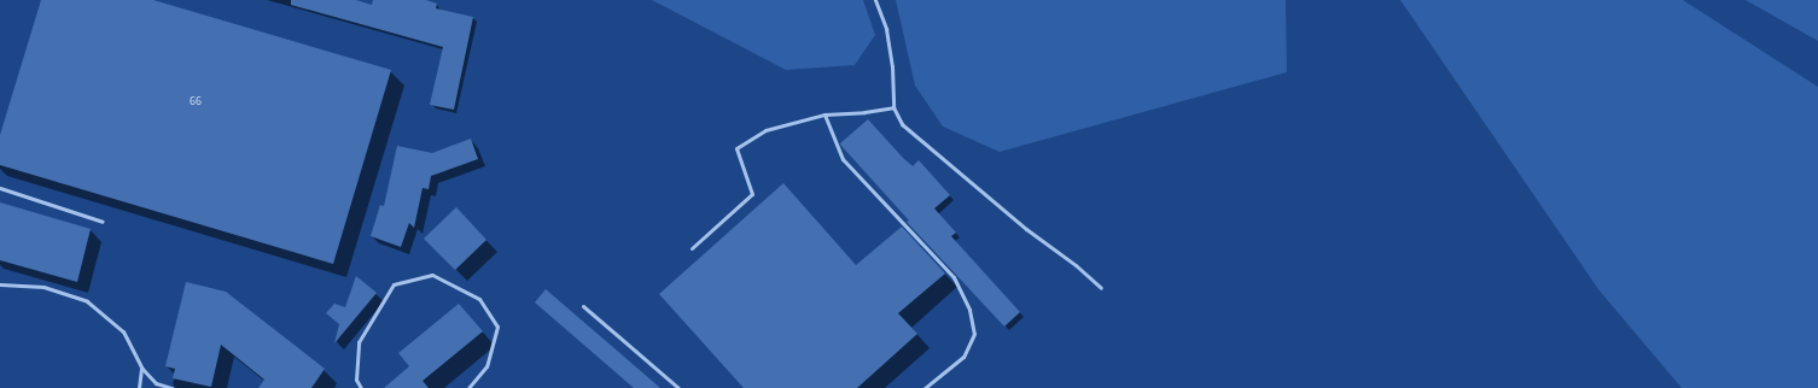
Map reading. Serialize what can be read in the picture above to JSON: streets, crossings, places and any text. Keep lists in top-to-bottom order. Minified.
{"house_numbers":["66"]}
